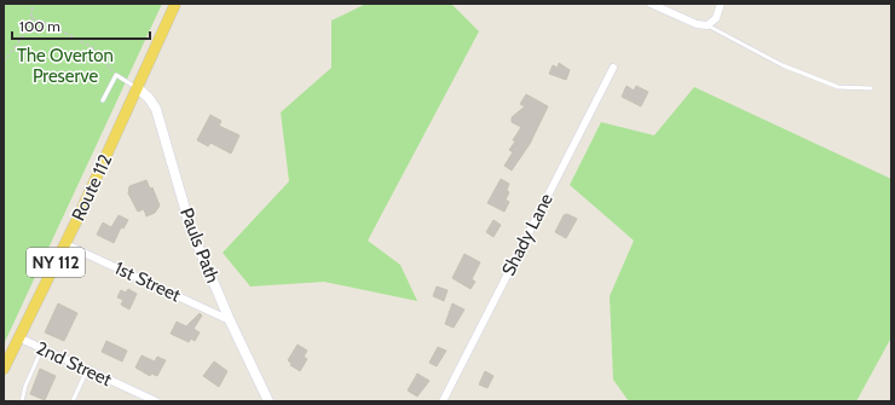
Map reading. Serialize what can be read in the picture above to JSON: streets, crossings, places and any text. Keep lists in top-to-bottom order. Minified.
{"streets":{"main road":["Route 112","NY 112"],"street":["Shady Lane","Pauls Path","1st Street","2nd Street"]},"crossings":[["Route 112","Pauls Path"],["Route 112","1st Street"],["Route 112","2nd Street"],["Pauls Path","1st Street"]],"parks":["The Overton Preserve"],"scale_bar":"100 m"}
